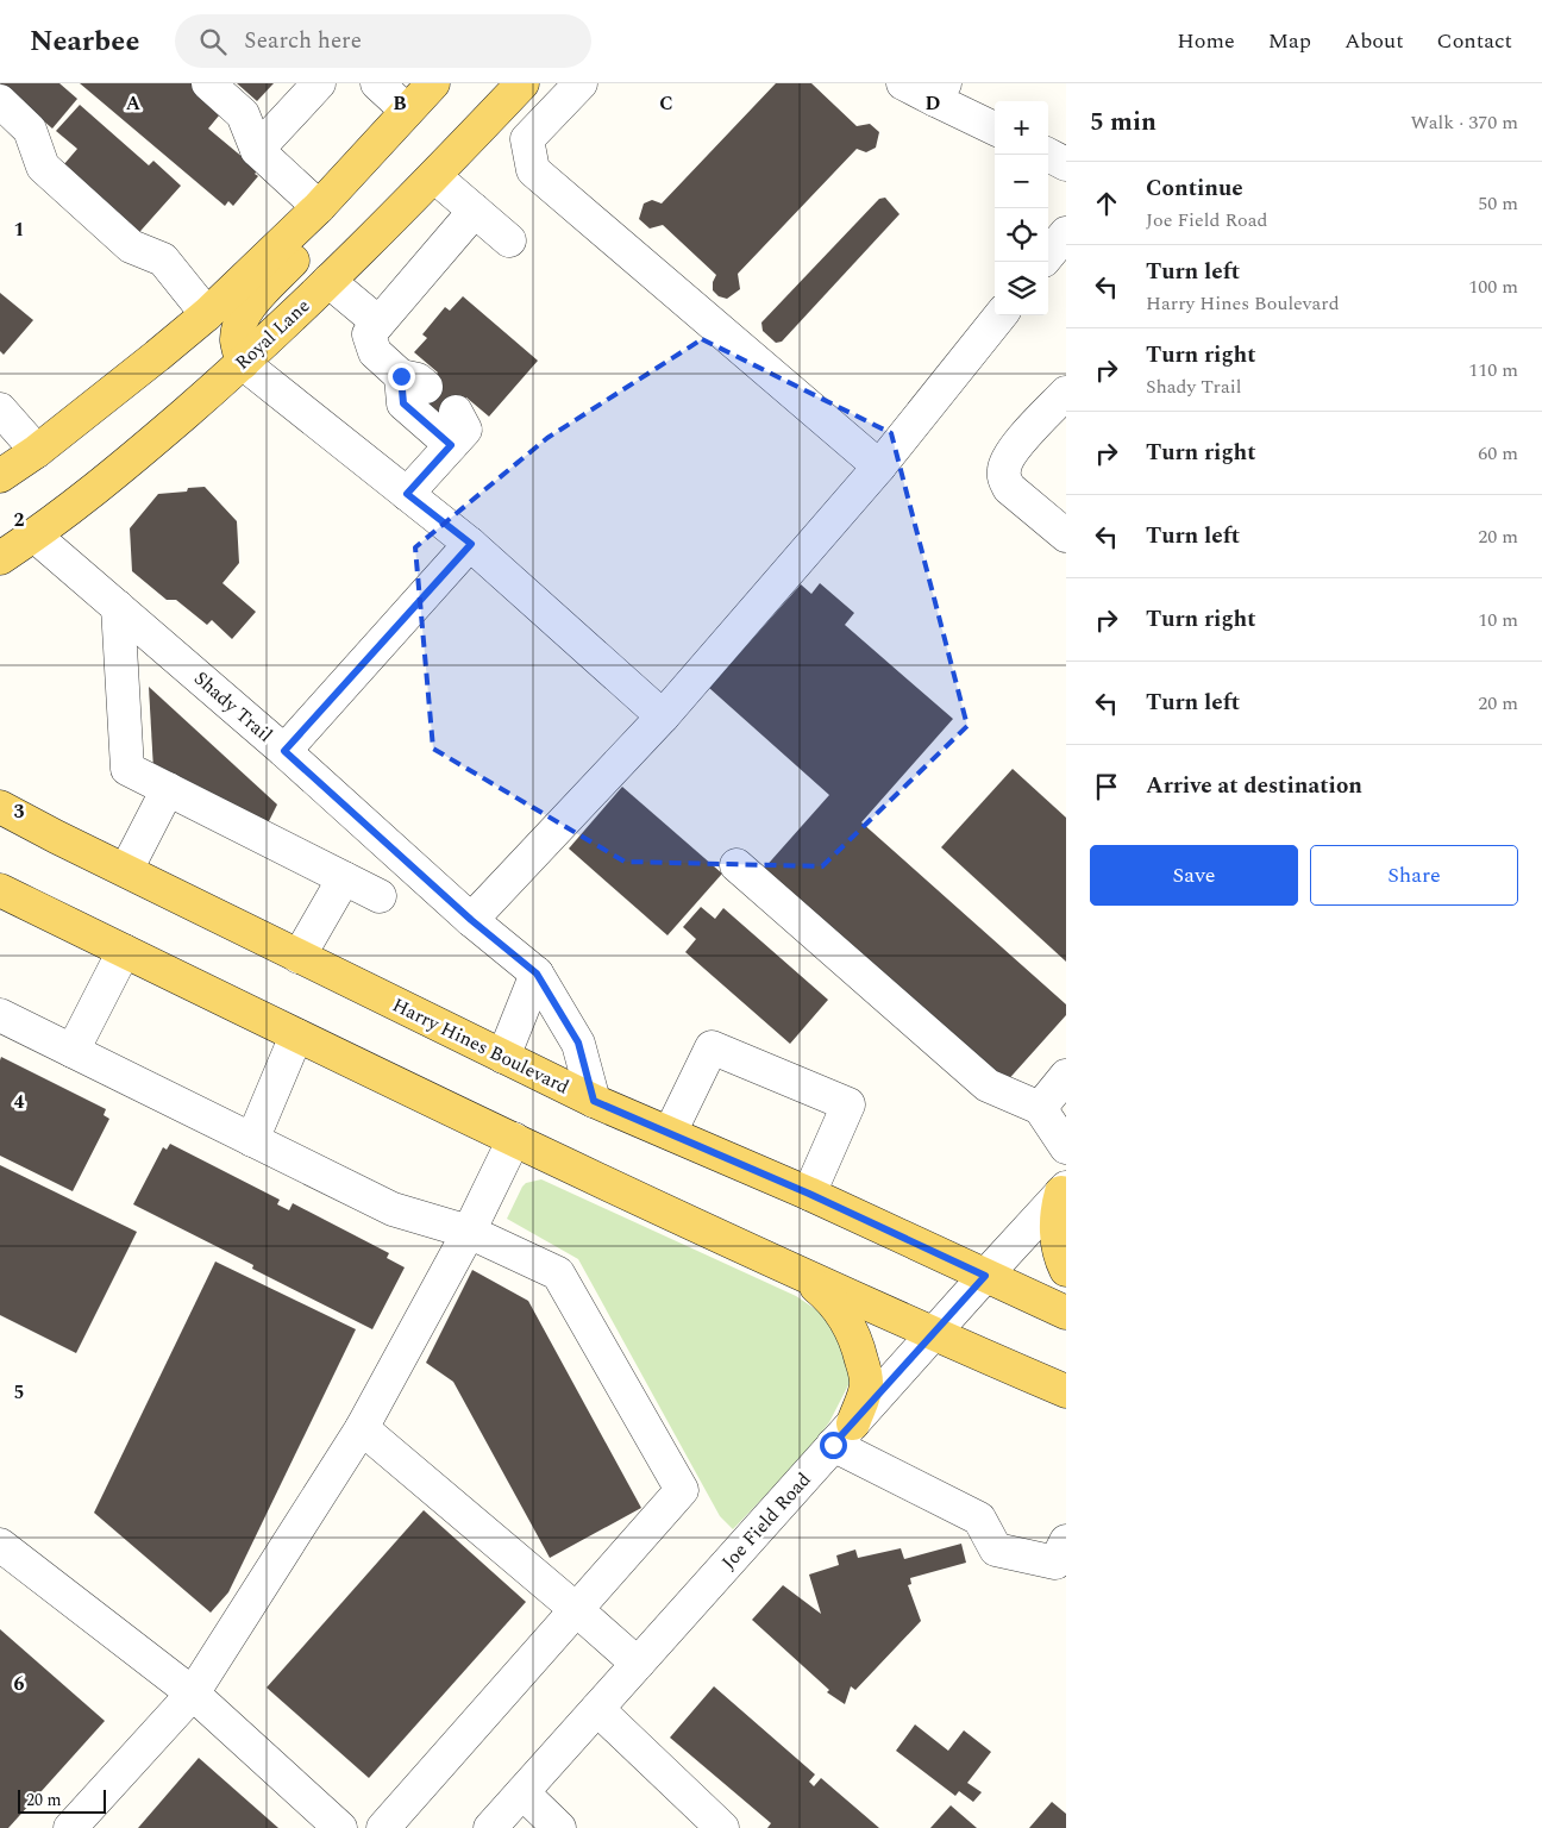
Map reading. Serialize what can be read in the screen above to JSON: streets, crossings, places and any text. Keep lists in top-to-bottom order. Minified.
{"streets":{"main road":["Royal Lane","Harry Hines Boulevard"],"street":["Shady Trail","Joe Field Road"]},"crossings":[["Royal Lane","Shady Trail"],["Shady Trail","Harry Hines Boulevard"],["Harry Hines Boulevard","Joe Field Road"]],"scale_bar":"20 m","page":{"header":"Nearbee","search":"Search here","nav":["Home","Map","About","Contact"],"heading":["5 min","Walk · 370 m"],"map_buttons":["+","−"],"list":[["Continue","Joe Field Road","50 m"],["Turn left","Harry Hines Boulevard","100 m"],["Turn right","Shady Trail","110 m"],["Turn right","60 m"],["Turn left","20 m"],["Turn right","10 m"],["Turn left","20 m"],"Arrive at destination"],"buttons":["Save","Share"],"scale":"20 m"},"grid":{"columns":["A","B","C","D"],"rows":["1","2","3","4","5","6"]}}
